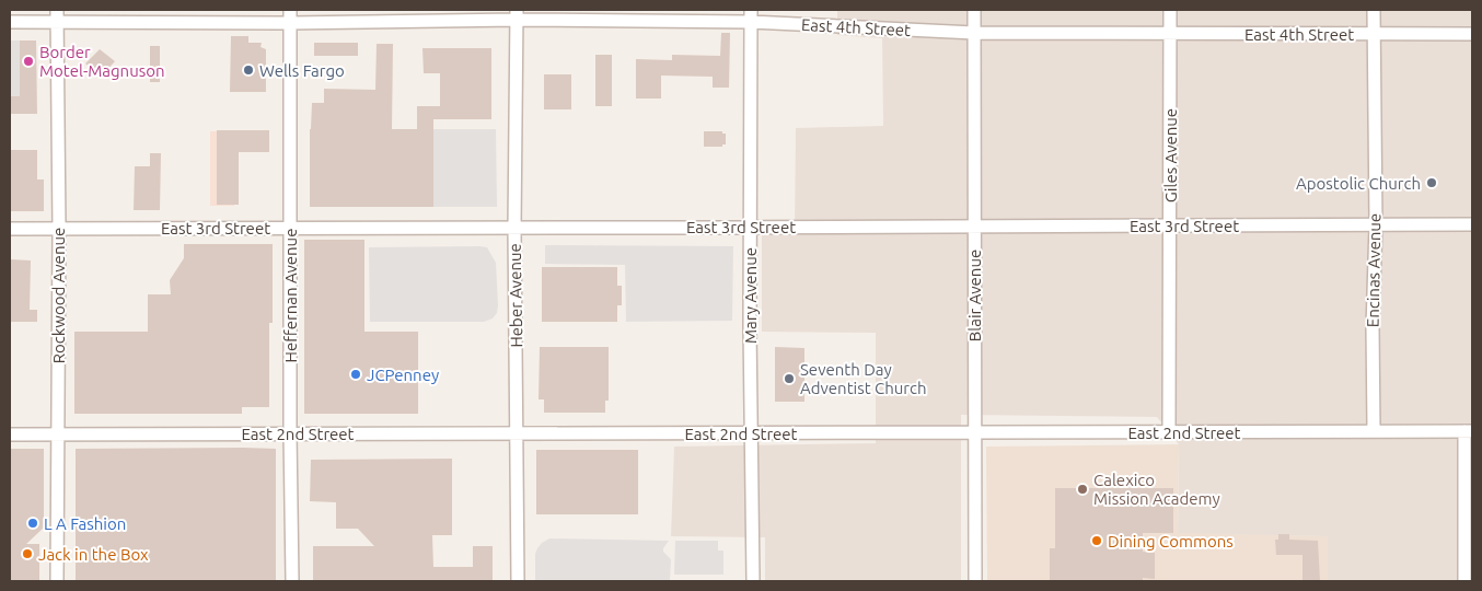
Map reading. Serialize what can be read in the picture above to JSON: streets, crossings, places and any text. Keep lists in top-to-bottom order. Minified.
{"streets":{"street":["East 4th Street","Giles Avenue","East 3rd Street","Encinas Avenue","Rockwood Avenue","Heffernan Avenue","Heber Avenue","Mary Avenue","Blair Avenue","East 2nd Street"]},"crossings":[["East 4th Street","Giles Avenue"],["East 4th Street","Encinas Avenue"],["East 4th Street","Rockwood Avenue"],["East 4th Street","Heffernan Avenue"],["East 4th Street","Heber Avenue"],["East 4th Street","Mary Avenue"],["East 4th Street","Blair Avenue"],["Giles Avenue","East 3rd Street"],["Giles Avenue","East 2nd Street"],["East 3rd Street","Encinas Avenue"],["East 3rd Street","Rockwood Avenue"],["East 3rd Street","Heffernan Avenue"],["East 3rd Street","Heber Avenue"],["East 3rd Street","Mary Avenue"],["East 3rd Street","Blair Avenue"],["Encinas Avenue","East 2nd Street"],["Rockwood Avenue","East 2nd Street"],["Heffernan Avenue","East 2nd Street"],["Heber Avenue","East 2nd Street"],["Mary Avenue","East 2nd Street"],["Blair Avenue","East 2nd Street"]],"places":["Border Motel-Magnuson","Wells Fargo","Apostolic Church","JCPenney","Seventh Day Adventist Church","Calexico Mission Academy","L A Fashion","Dining Commons","Jack in the Box"]}
